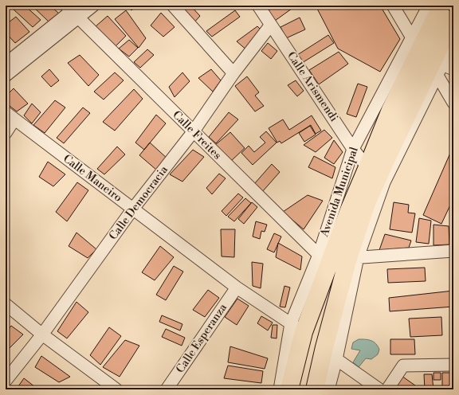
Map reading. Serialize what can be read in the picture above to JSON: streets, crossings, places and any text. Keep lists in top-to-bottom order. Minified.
{"streets":{"highway":["Avenida Municipal"],"street":["Calle Arismendi","Calle Freites","Calle Maneiro","Calle Democracia","Calle Esperanza"]},"crossings":[["Calle Arismendi","Avenida Municipal"],["Calle Arismendi","Calle Democracia"],["Calle Freites","Avenida Municipal"],["Calle Freites","Calle Democracia"],["Calle Maneiro","Avenida Municipal"],["Calle Maneiro","Calle Democracia"],["Calle Maneiro","Calle Esperanza"]]}
